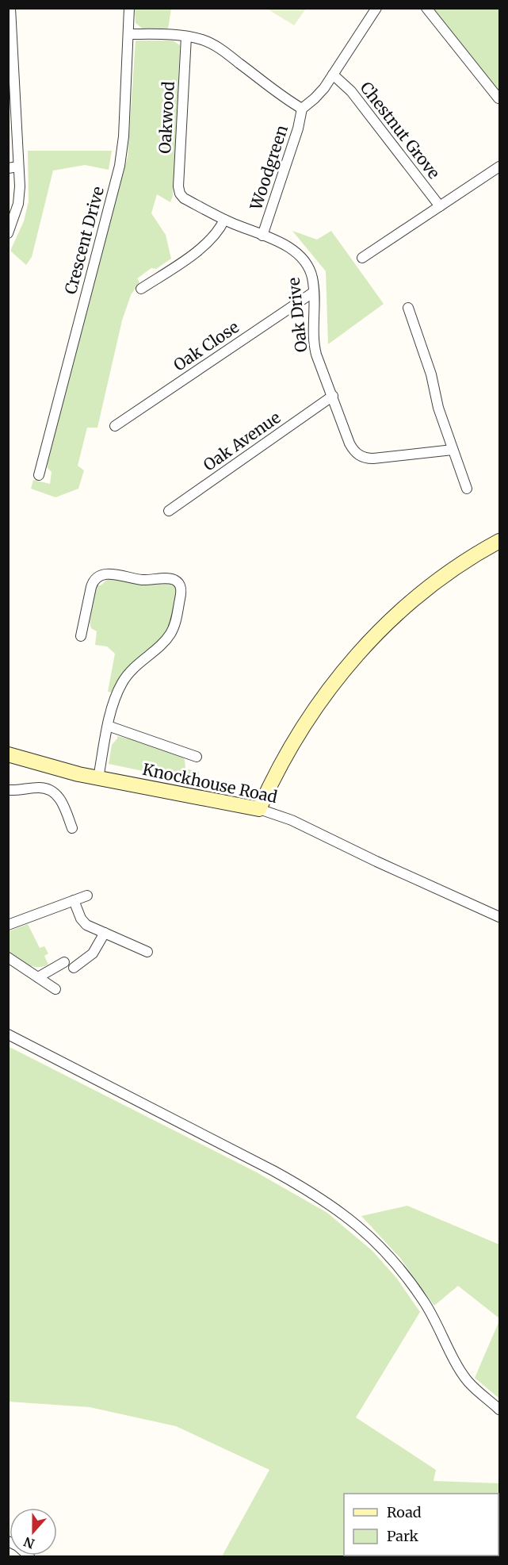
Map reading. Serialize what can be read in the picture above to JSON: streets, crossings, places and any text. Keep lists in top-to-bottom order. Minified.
{"streets":{"street":["Oakwood","Chestnut Grove","Woodgreen","Crescent Drive","Oak Drive","Oak Close","Oak Avenue","Knockhouse Road"]},"crossings":[["Oakwood","Oak Drive"],["Woodgreen","Oak Drive"],["Oak Drive","Oak Close"],["Oak Drive","Oak Avenue"]],"legend":["Road","Park"],"north":"bottom"}
